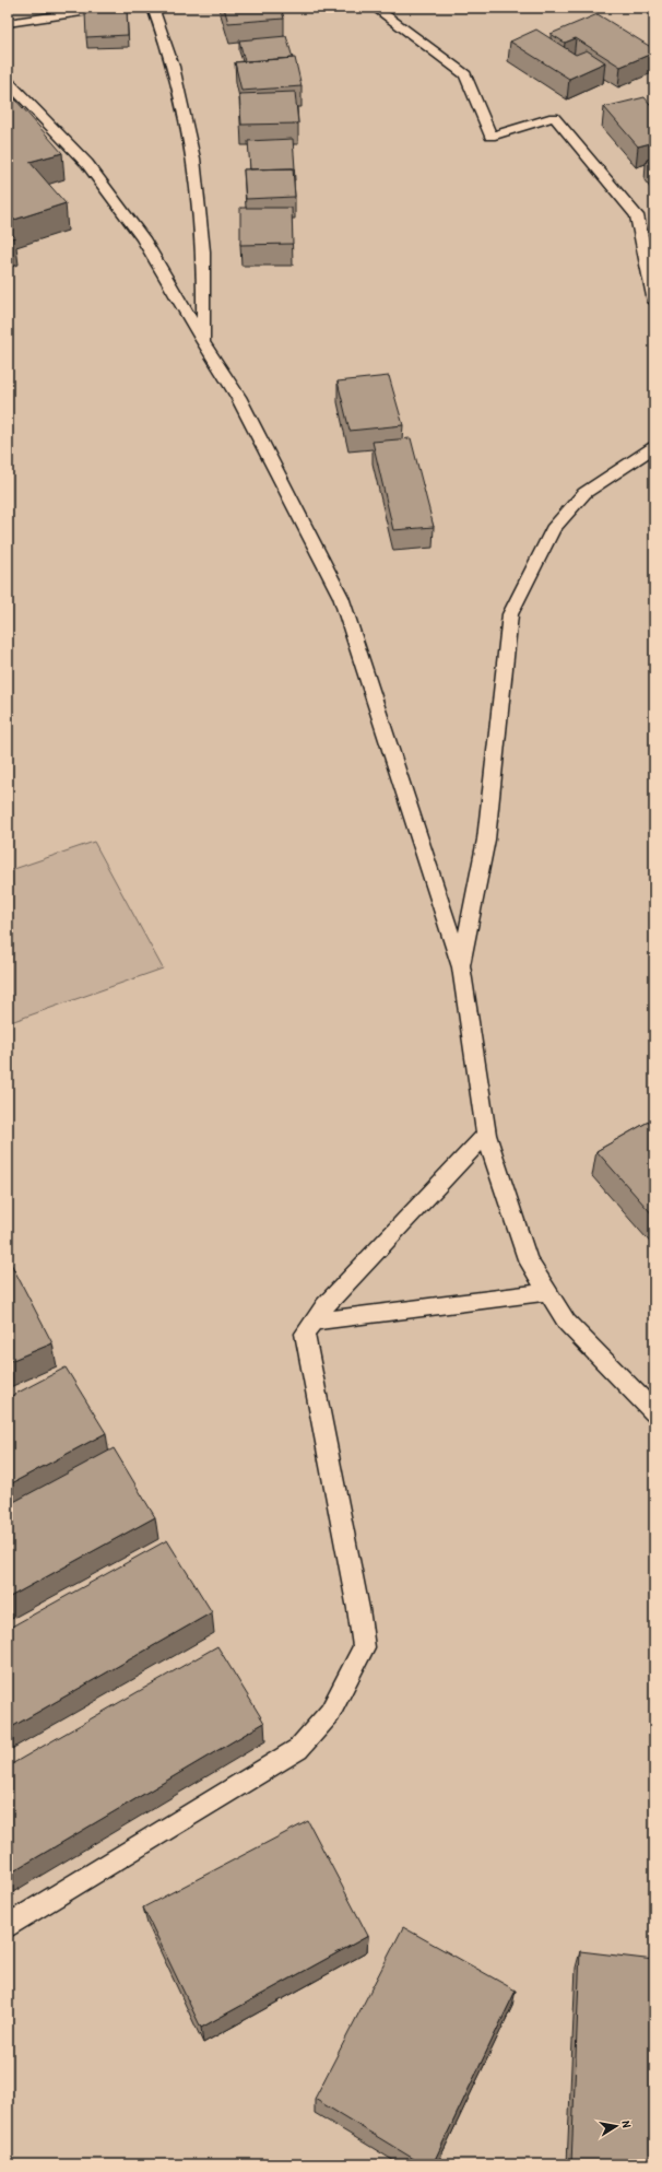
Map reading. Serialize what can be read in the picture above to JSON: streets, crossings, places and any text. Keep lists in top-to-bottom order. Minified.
{"north":"right"}
